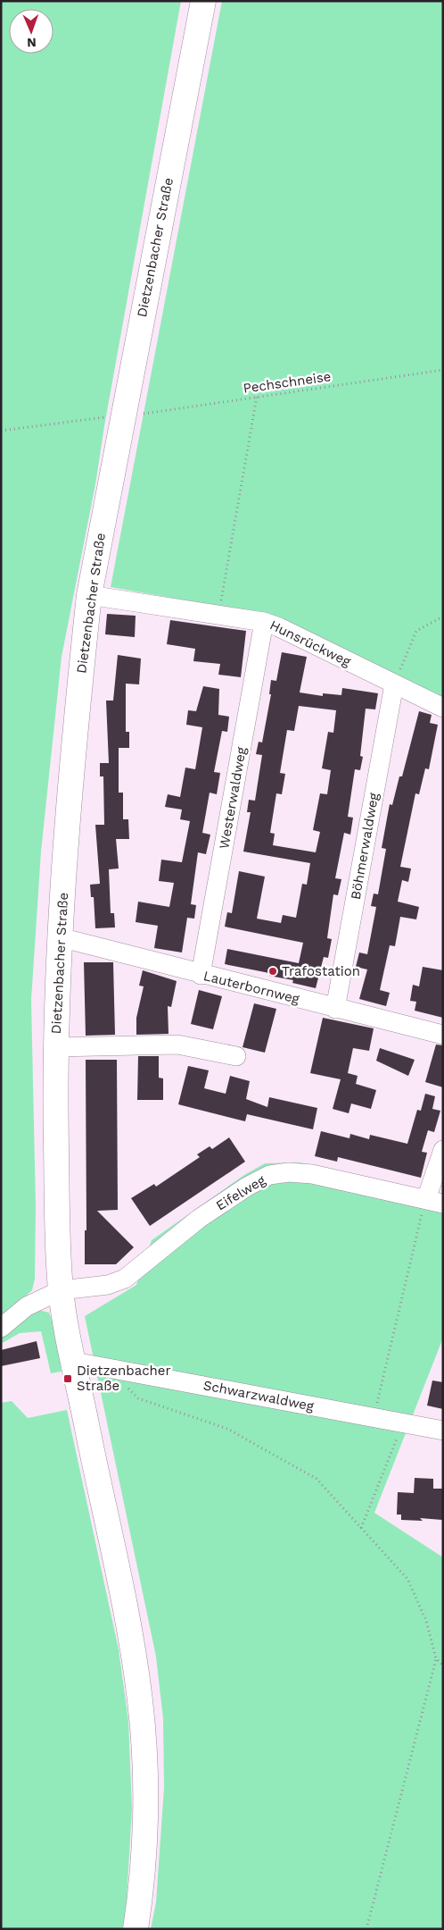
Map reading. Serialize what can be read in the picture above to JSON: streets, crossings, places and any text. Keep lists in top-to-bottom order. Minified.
{"streets":{"main road":["Dietzenbacher Straße"],"street":["Hunsrückweg","Westerwaldweg","Böhmerwaldweg","Lauterbornweg","Eifelweg","Schwarzwaldweg"],"path":["Pechschneise"]},"crossings":[["Dietzenbacher Straße","Pechschneise"],["Dietzenbacher Straße","Hunsrückweg"],["Dietzenbacher Straße","Lauterbornweg"],["Dietzenbacher Straße","Eifelweg"],["Dietzenbacher Straße","Schwarzwaldweg"],["Hunsrückweg","Westerwaldweg"],["Hunsrückweg","Böhmerwaldweg"],["Westerwaldweg","Lauterbornweg"],["Böhmerwaldweg","Lauterbornweg"]],"places":{"other":["Trafostation"],"transit":["Dietzenbacher Straße"]},"north":"bottom"}
